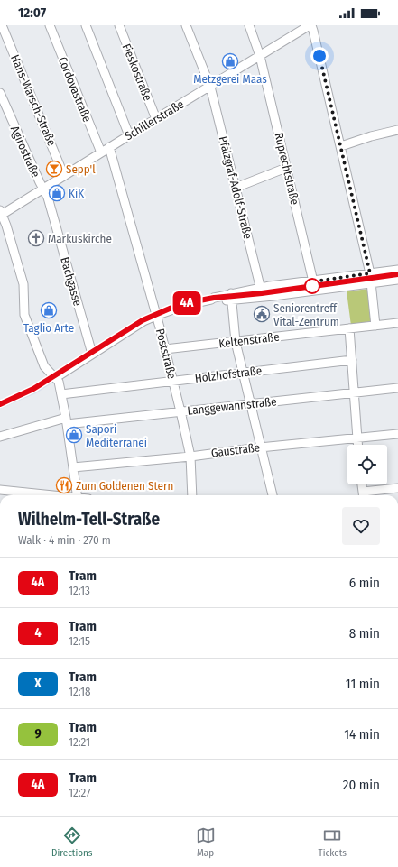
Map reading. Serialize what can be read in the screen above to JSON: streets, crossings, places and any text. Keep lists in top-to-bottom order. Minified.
{"streets":{"street":["Fieskostraße","Cordovastraße","Hans-Warsch-Straße","Schillerstraße","Agirostraße","Ruprechtstraße","Pfalzgraf-Adolf-Straße","Bachgasse","Keltenstraße","Poststraße","Holzhofstraße","Langgewannstraße","Gaustraße"]},"crossings":[["Fieskostraße","Schillerstraße"],["Cordovastraße","Schillerstraße"],["Hans-Warsch-Straße","Schillerstraße"],["Schillerstraße","Agirostraße"],["Schillerstraße","Ruprechtstraße"],["Schillerstraße","Pfalzgraf-Adolf-Straße"],["Schillerstraße","Bachgasse"],["Schillerstraße","Poststraße"],["Agirostraße","Bachgasse"],["Keltenstraße","Poststraße"],["Poststraße","Holzhofstraße"],["Poststraße","Langgewannstraße"],["Poststraße","Gaustraße"]],"places":{"shop":["Metzgerei Maas","KiK","Taglio Arte","Sapori Mediterranei"],"bar":["Sepp'l"],"church":["Markuskirche"],"public building":["Seniorentreff Vital-Zentrum"],"restaurant":["Zum Goldenen Stern"]},"lines":["tram line 4A"],"page":{"status":"12:07","on_map":"4A","heading":["Wilhelm-Tell-Straße","Walk · 4 min · 270 m"],"list":[{"mark":"4A","name":"Tram","note":"12:13","value":"6 min"},{"mark":"4","name":"Tram","note":"12:15","value":"8 min"},{"mark":"X","name":"Tram","note":"12:18","value":"11 min"},{"mark":"9","name":"Tram","note":"12:21","value":"14 min"},{"mark":"4A","name":"Tram","note":"12:27","value":"20 min"}],"tabs":["Directions","Map","Tickets"]}}
